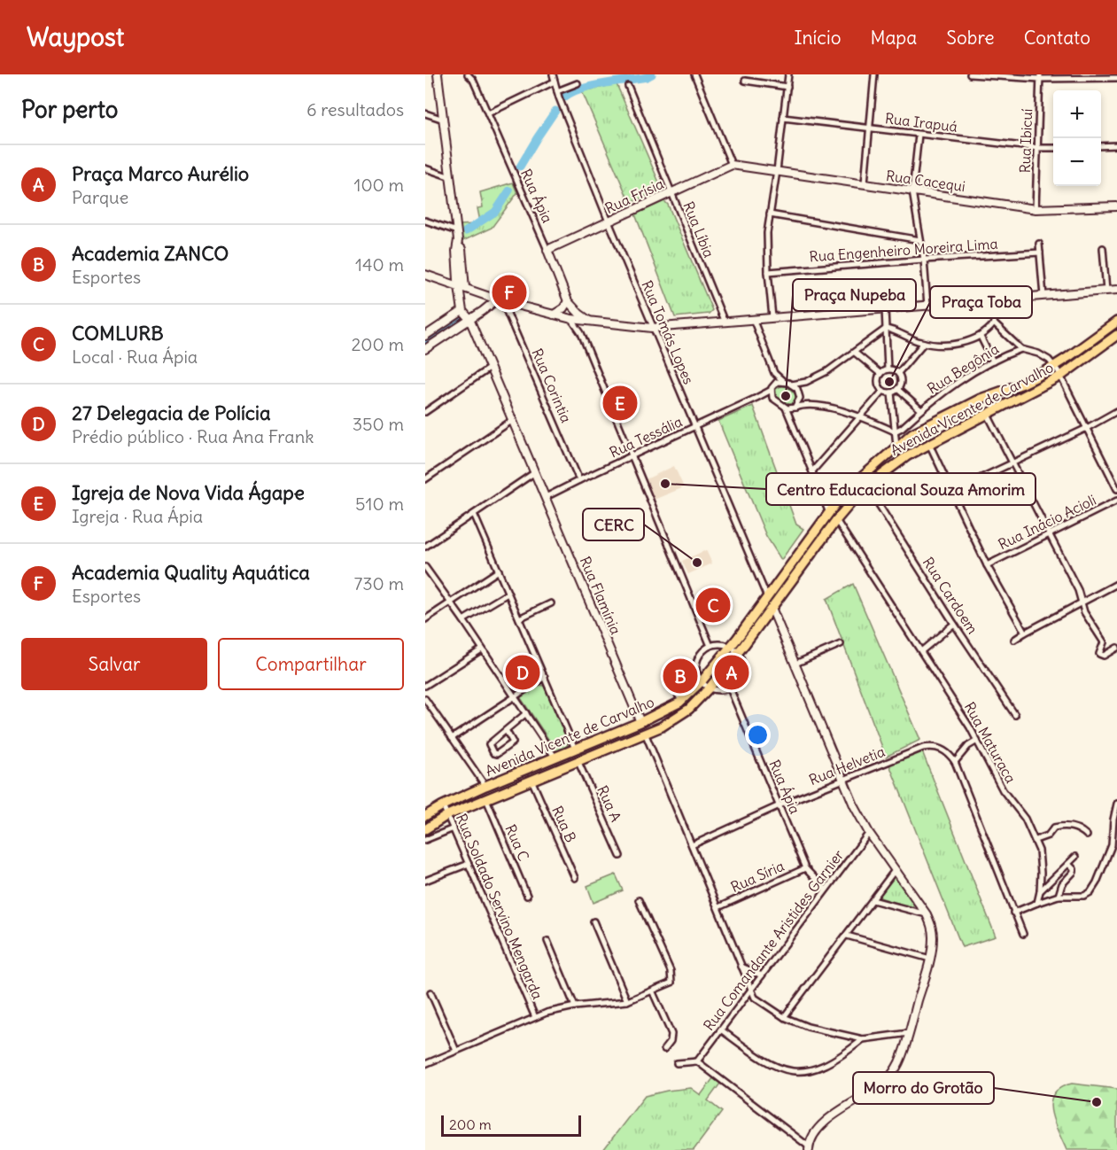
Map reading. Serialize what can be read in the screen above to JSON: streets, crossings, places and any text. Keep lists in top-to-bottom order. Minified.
{"streets":{"main road":["Avenida Vicente de Carvalho"],"street":["Rua Irapuá","Rua Ibicuí","Rua Cacequi","Rua Ápia","Rua Frísia","Rua Líbia","Rua Engenheiro Moreira Lima","Rua Tomás Lopes","Rua Begônia","Rua Corintia","Rua Tessália","Rua Inácio Acioli","Rua Flamínia","Rua Cardoem","Rua Maturaca","Rua Helvetia","Rua A","Rua B","Rua C","Rua Síria","Rua Soldado Servino Mengarda","Rua Comandante Aristides Garnier"]},"crossings":[["Rua Irapuá","Rua Ibicuí"],["Rua Ibicuí","Rua Cacequi"],["Rua Cacequi","Rua Frísia"],["Rua Ápia","Rua Frísia"],["Rua Ápia","Rua Helvetia"],["Rua Ápia","Rua Síria"],["Rua Ápia","Rua Comandante Aristides Garnier"],["Rua Frísia","Rua Líbia"],["Rua Frísia","Rua Tomás Lopes"],["Rua Tomás Lopes","Avenida Vicente de Carvalho"],["Rua Tomás Lopes","Rua Tessália"],["Rua Corintia","Rua Tessália"],["Avenida Vicente de Carvalho","Rua Flamínia"],["Avenida Vicente de Carvalho","Rua Cardoem"],["Avenida Vicente de Carvalho","Rua Maturaca"],["Avenida Vicente de Carvalho","Rua A"],["Avenida Vicente de Carvalho","Rua B"],["Avenida Vicente de Carvalho","Rua C"],["Avenida Vicente de Carvalho","Rua Soldado Servino Mengarda"],["Rua Tessália","Rua Flamínia"]],"places":["Praça Toba","Praça Nupeba","Centro Educacional Souza Amorim","CERC","Morro do Grotão"],"scale_bar":"200 m","page":{"header":"Waypost","nav":["Início","Mapa","Sobre","Contato"],"heading":["Por perto","6 resultados"],"map_buttons":["+","−"],"list":[{"mark":"A","name":"Praça Marco Aurélio","note":"Parque","value":"100 m"},{"mark":"B","name":"Academia ZANCO","note":"Esportes","value":"140 m"},{"mark":"C","name":"COMLURB","note":"Local · Rua Ápia","value":"200 m"},{"mark":"D","name":"27 Delegacia de Polícia","note":"Prédio público · Rua Ana Frank","value":"350 m"},{"mark":"E","name":"Igreja de Nova Vida Ágape","note":"Igreja · Rua Ápia","value":"510 m"},{"mark":"F","name":"Academia Quality Aquática","note":"Esportes","value":"730 m"}],"pins":["F","E","C","A","D","B"],"buttons":["Salvar","Compartilhar"],"scale":"200 m"}}
